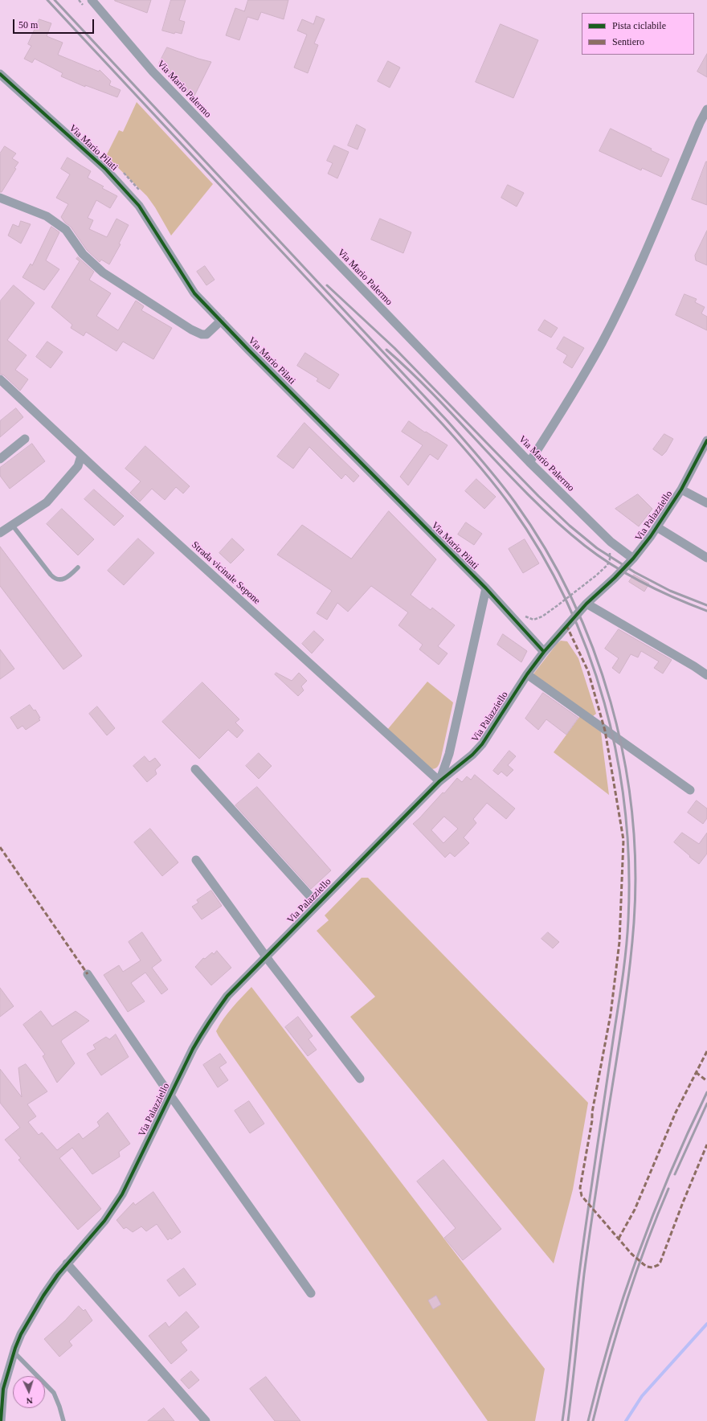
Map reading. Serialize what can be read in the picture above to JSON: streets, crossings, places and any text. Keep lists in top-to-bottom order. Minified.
{"streets":{"street":["Via Mario Palermo","Via Mario Pilati","Via Palazziello","Strada vicinale Sepone"]},"crossings":[["Via Mario Palermo","Via Palazziello"],["Via Mario Pilati","Via Palazziello"],["Via Palazziello","Strada vicinale Sepone"]],"legend":["Pista ciclabile","Sentiero"],"scale_bar":"50 m","north":"bottom"}
